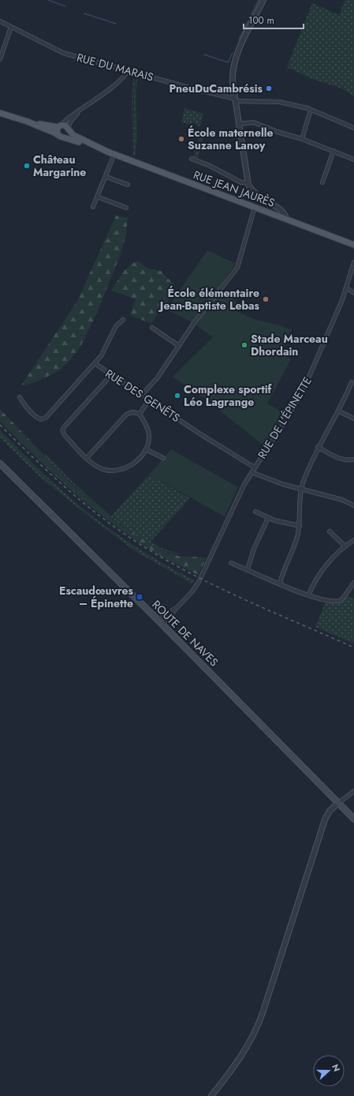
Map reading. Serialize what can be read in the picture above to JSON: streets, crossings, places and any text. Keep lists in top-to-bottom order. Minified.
{"streets":{"main road":["RUE JEAN JAURÈS","ROUTE DE NAVES"],"street":["RUE DU MARAIS","RUE DES GENÊTS","RUE DE L'ÉPINETTE"]},"crossings":[["RUE DES GENÊTS","RUE DE L'ÉPINETTE"],["RUE DE L'ÉPINETTE","ROUTE DE NAVES"]],"places":{"other":["PneuDuCambrésis","École maternelle Suzanne Lanoy","Château Margarine","École élémentaire Jean-Baptiste Lebas","Stade Marceau Dhordain","Complexe sportif Léo Lagrange"],"transit":["Escaudœuvres – Épinette"]},"scale_bar":"100 m","north":"right"}
